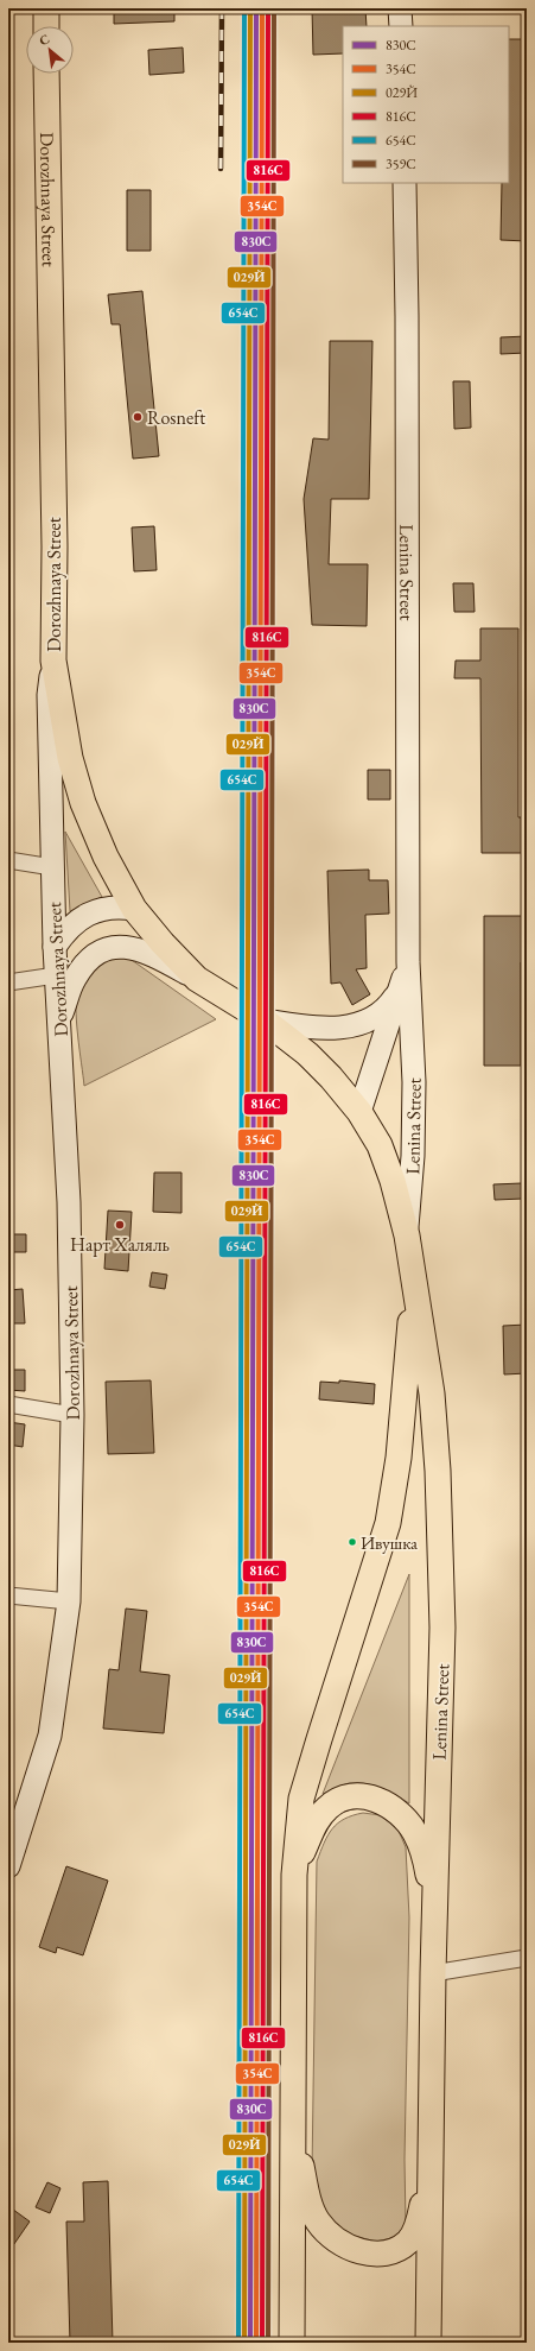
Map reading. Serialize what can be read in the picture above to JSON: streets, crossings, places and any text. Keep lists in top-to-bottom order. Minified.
{"streets":{"main road":["Dorozhnaya Street","Lenina Street"]},"places":["Rosneft","Нарт Халяль","Ивушка"],"lines":["transit line 830С","transit line 354С","transit line 029Й","transit line 816С","transit line 654С","transit line 359С"],"legend":["830С","354С","029Й","816С","654С","359С"],"north":"top left"}
